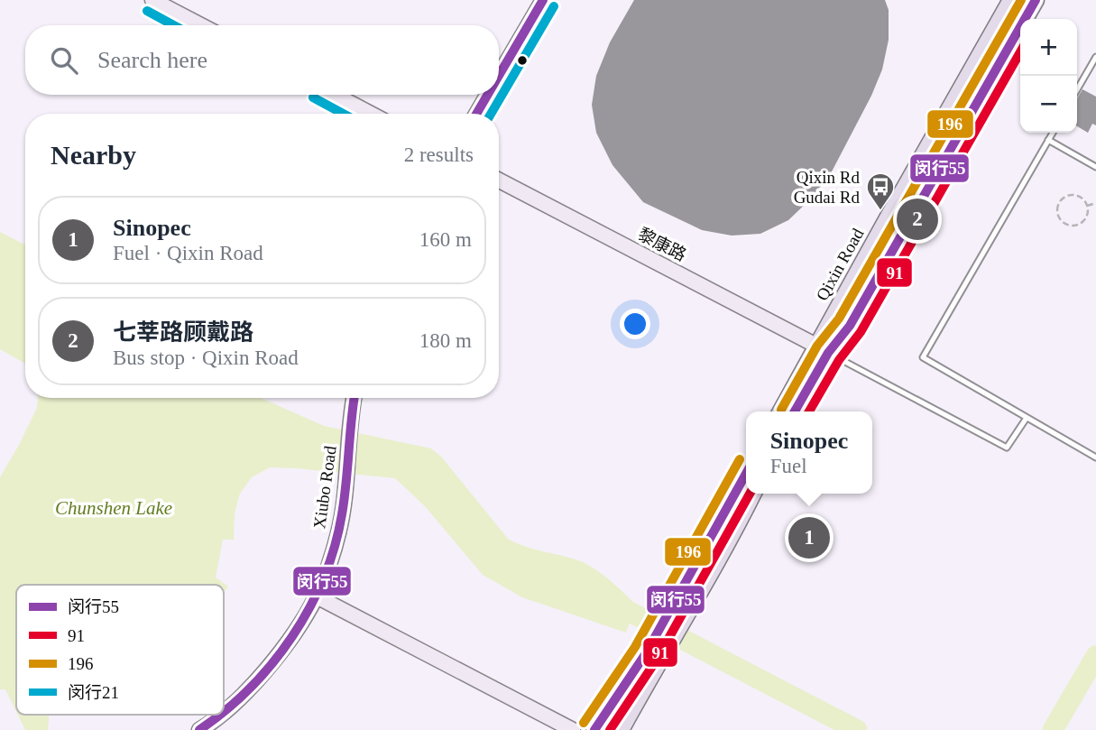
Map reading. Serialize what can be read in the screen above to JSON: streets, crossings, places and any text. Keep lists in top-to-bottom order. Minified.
{"streets":{"main road":["Qixin Road"],"street":["黎康路","Xiubo Road"]},"crossings":[["黎康路","Qixin Road"]],"water":["Chunshen Lake"],"places":{"bus stop":["Qixin Rd Gudai Rd"]},"lines":["transit line 闵行55","transit line 196","transit line 闵行21","transit line 91"],"legend":["闵行55","91","196","闵行21"],"page":{"map_buttons":["+","−"],"search":"Search here","heading":["Nearby","2 results"],"pins":["2","1"],"list":[{"mark":"1","name":"Sinopec","note":"Fuel · Qixin Road","value":"160 m"},{"mark":"2","name":"七莘路顾戴路","note":"Bus stop · Qixin Road","value":"180 m"}],"popup":["Sinopec","Fuel"]}}
